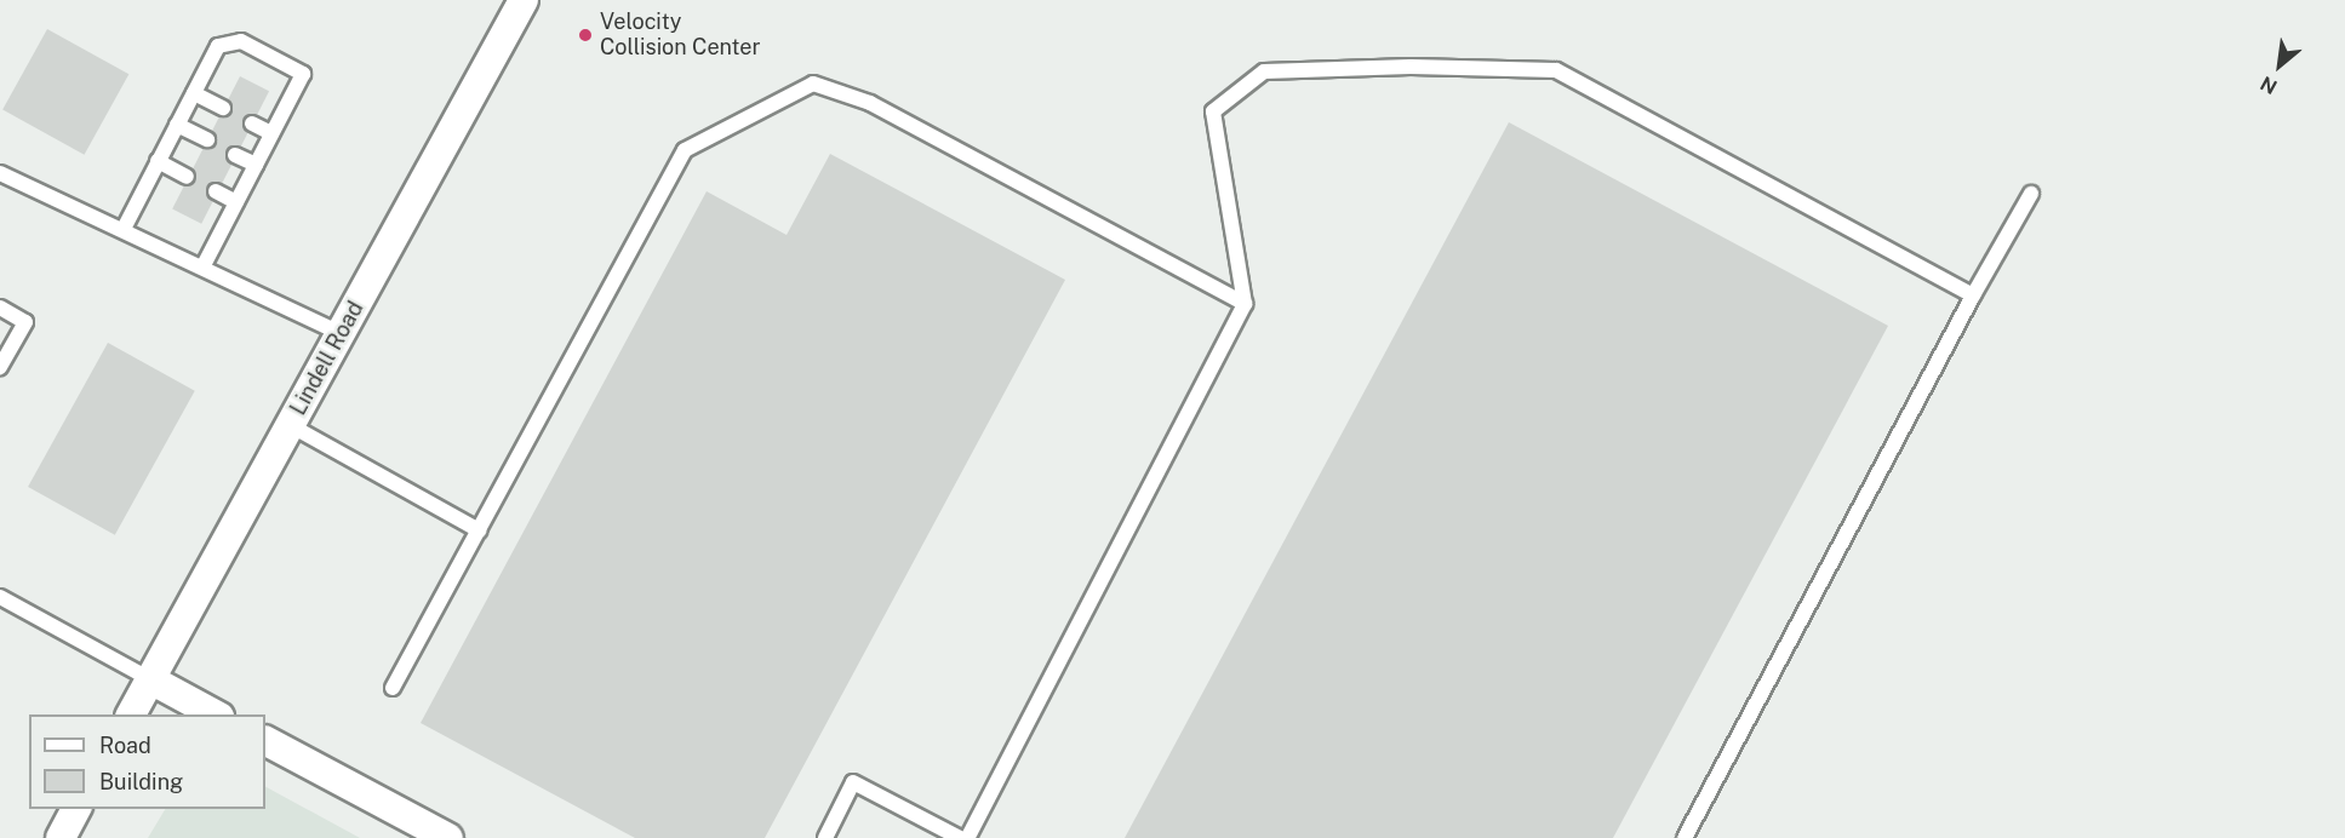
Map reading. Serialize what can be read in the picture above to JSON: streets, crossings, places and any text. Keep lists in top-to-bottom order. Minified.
{"streets":{"street":["Lindell Road"]},"places":["Velocity Collision Center"],"legend":["Road","Building"],"north":"bottom left"}
